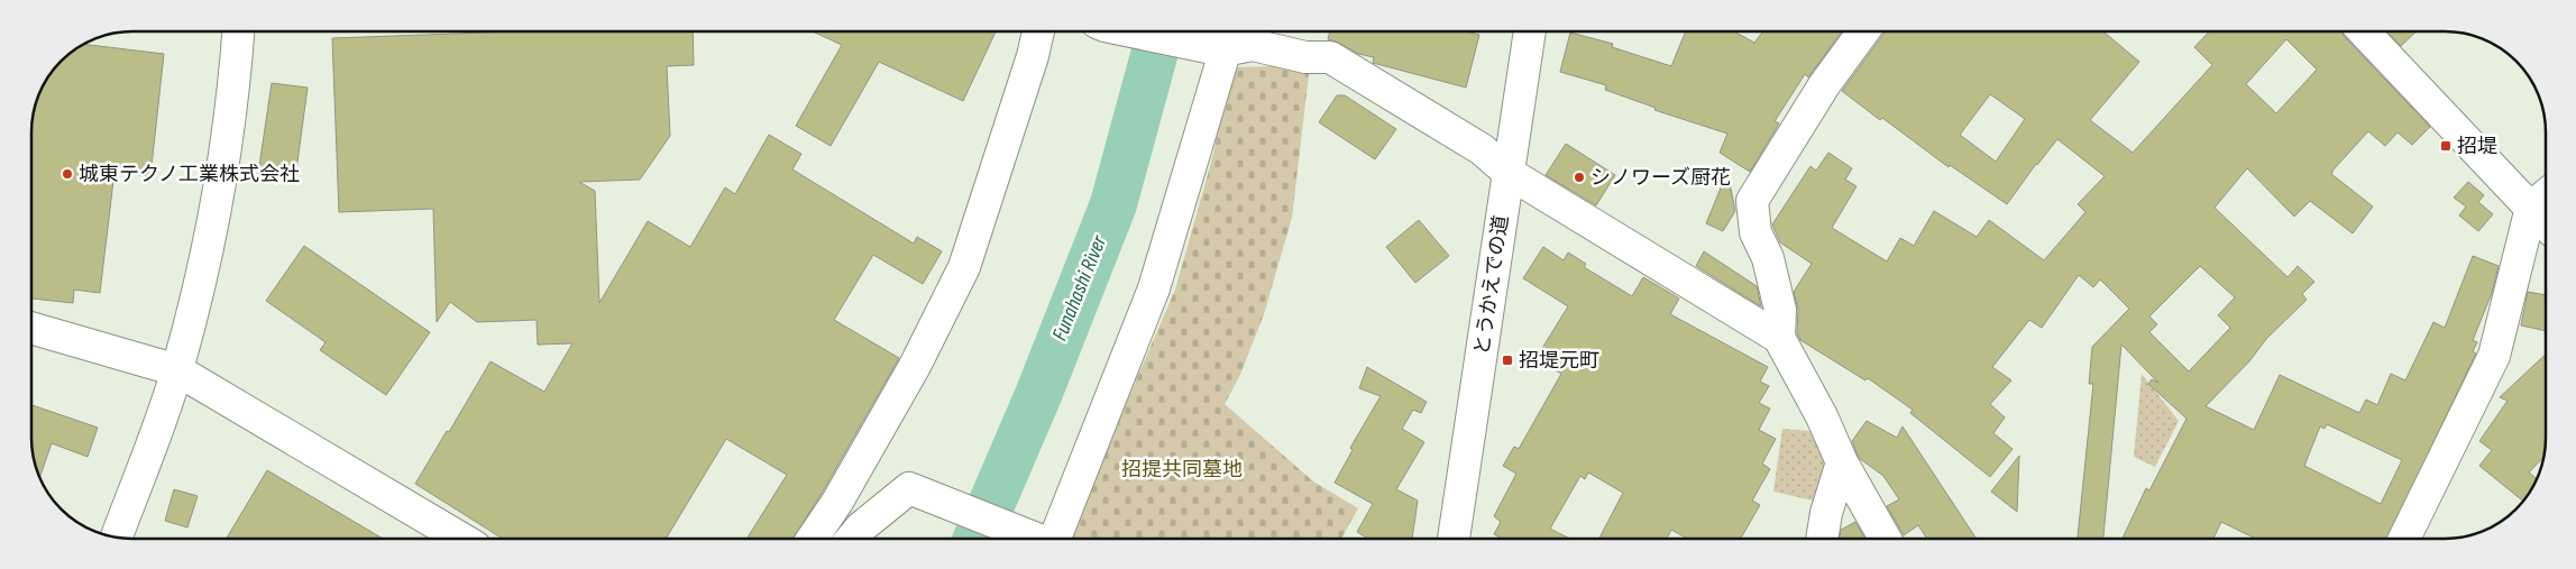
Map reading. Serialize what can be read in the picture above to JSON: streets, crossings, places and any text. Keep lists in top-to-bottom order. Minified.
{"streets":{"street":["とうかえでの道"]},"water":["Funahashi River"],"parks":["招提共同墓地"],"places":{"transit":["招堤","招堤元町"],"other":["城東テクノ工業株式会社","シノワーズ厨花"]}}
